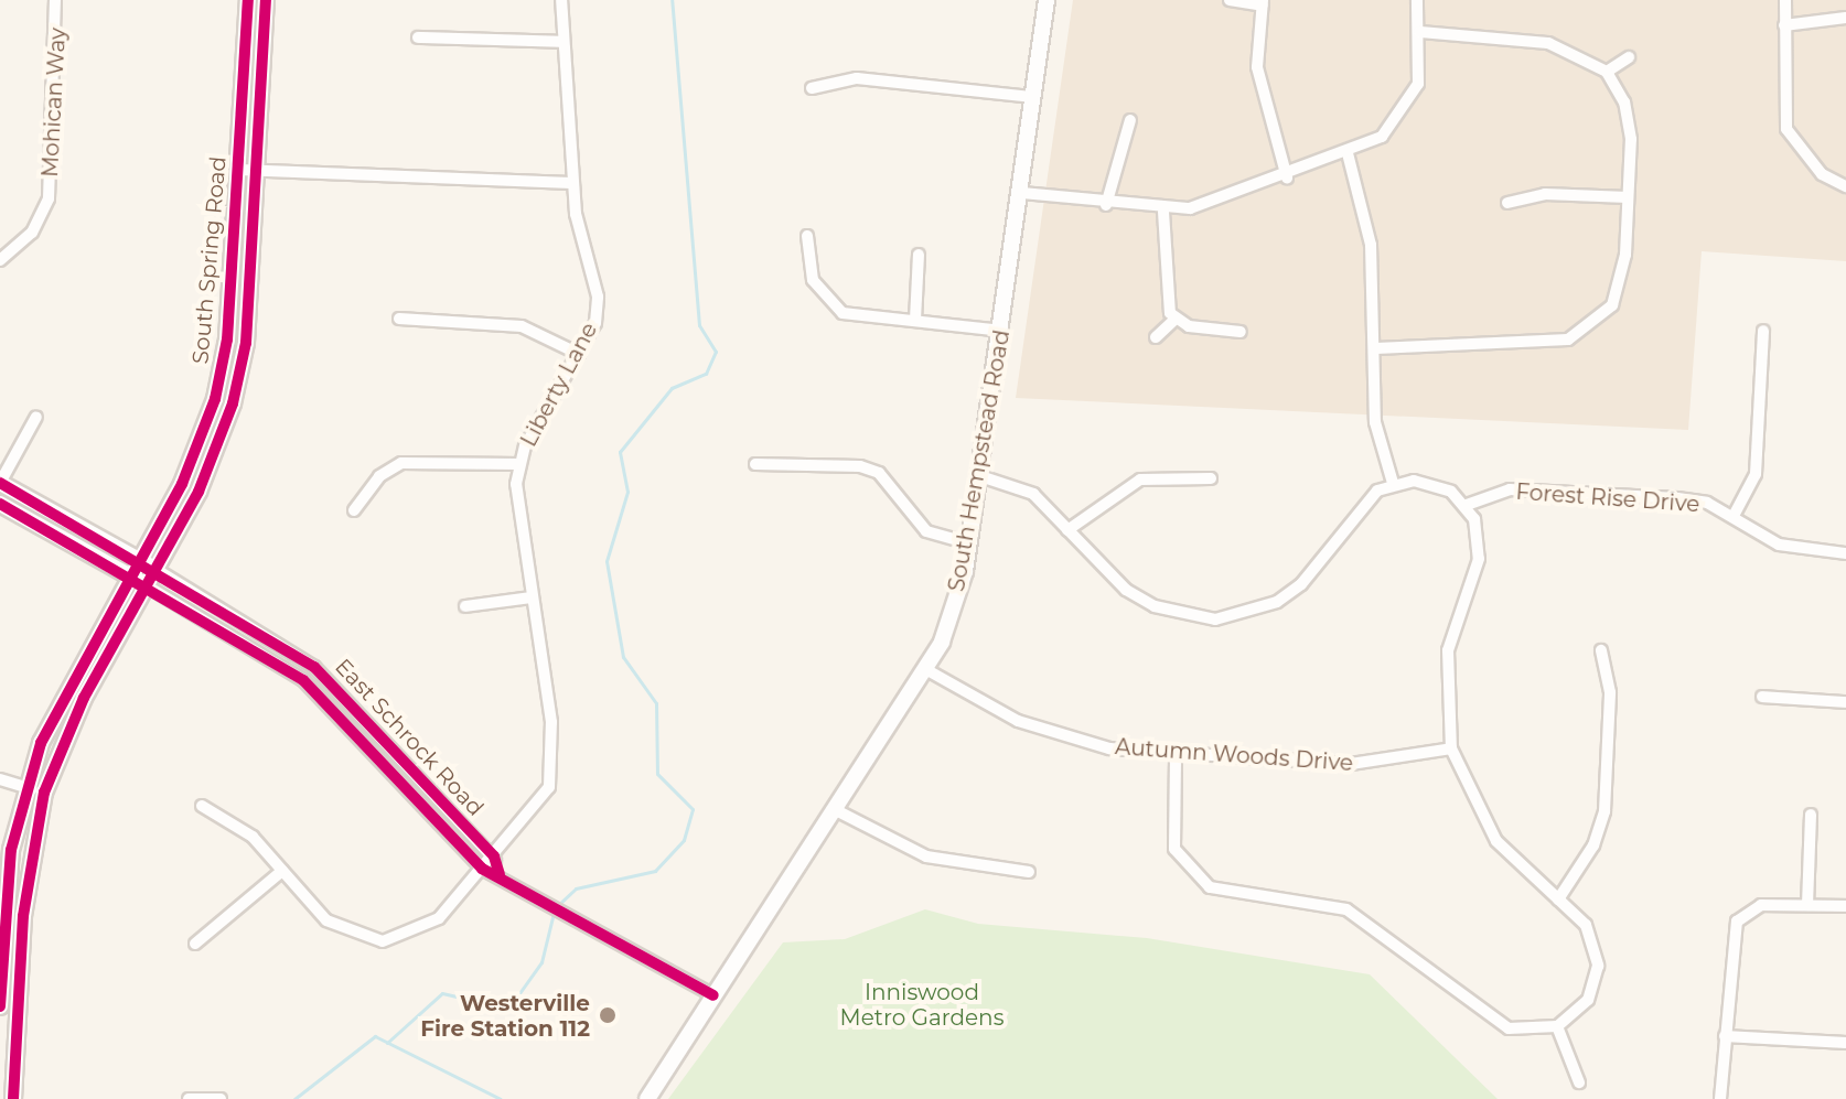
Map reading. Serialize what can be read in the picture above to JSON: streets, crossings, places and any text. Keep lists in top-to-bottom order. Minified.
{"streets":{"main road":["South Spring Road","South Hempstead Road","East Schrock Road"],"street":["Mohican Way","Liberty Lane","Forest Rise Drive","Autumn Woods Drive"]},"crossings":[["South Spring Road","East Schrock Road"],["Liberty Lane","East Schrock Road"],["South Hempstead Road","East Schrock Road"],["South Hempstead Road","Autumn Woods Drive"]],"parks":["Inniswood Metro Gardens"],"places":["Westerville Fire Station 112"]}
